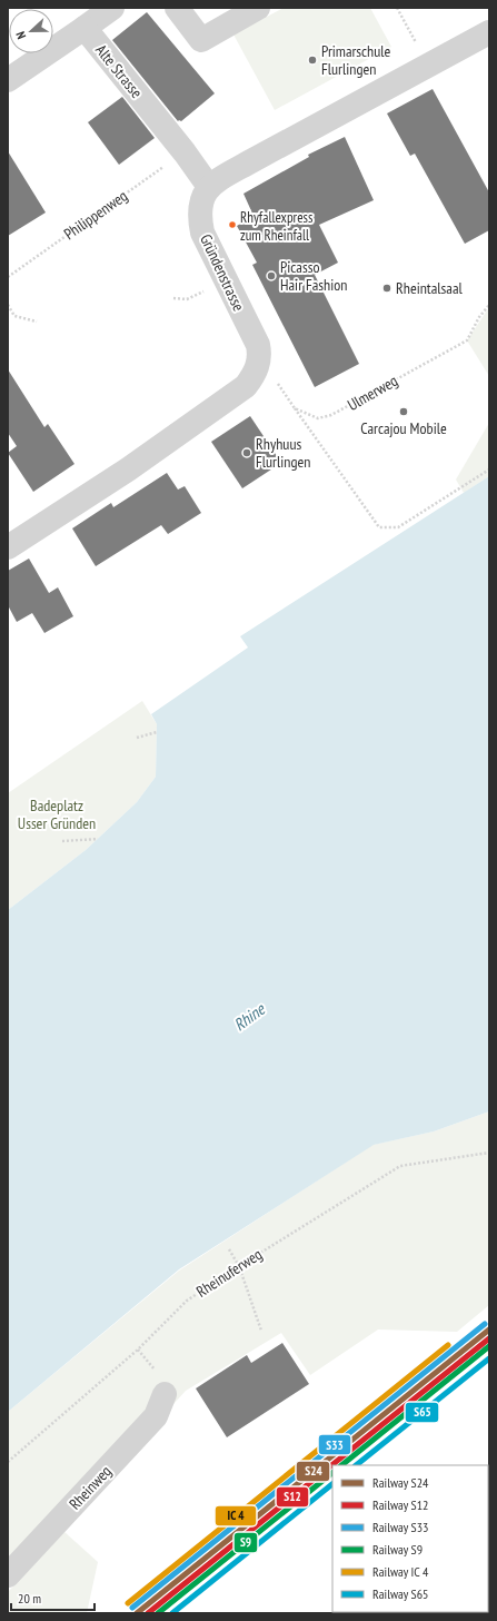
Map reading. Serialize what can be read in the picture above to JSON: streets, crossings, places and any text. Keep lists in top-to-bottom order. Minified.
{"streets":{"street":["Alte Strasse","Gründenstrasse","Rheinweg"],"path":["Philippenweg","Ulmerweg","Rheinuferweg"]},"crossings":[["Alte Strasse","Philippenweg"],["Alte Strasse","Gründenstrasse"]],"water":["Rhine"],"parks":["Badeplatz Usser Gründen"],"places":["Primarschule Flurlingen","Rhyfallexpress zum Rheinfall","Picasso Hair Fashion","Rheintalsaal","Carcajou Mobile","Rhyhuus Flurlingen"],"lines":["rail line S33","rail line S24","rail line S12","rail line S9","rail line S65"],"legend":["Railway S24","Railway S12","Railway S33","Railway S9","Railway IC 4","Railway S65"],"scale_bar":"20 m","north":"left"}
